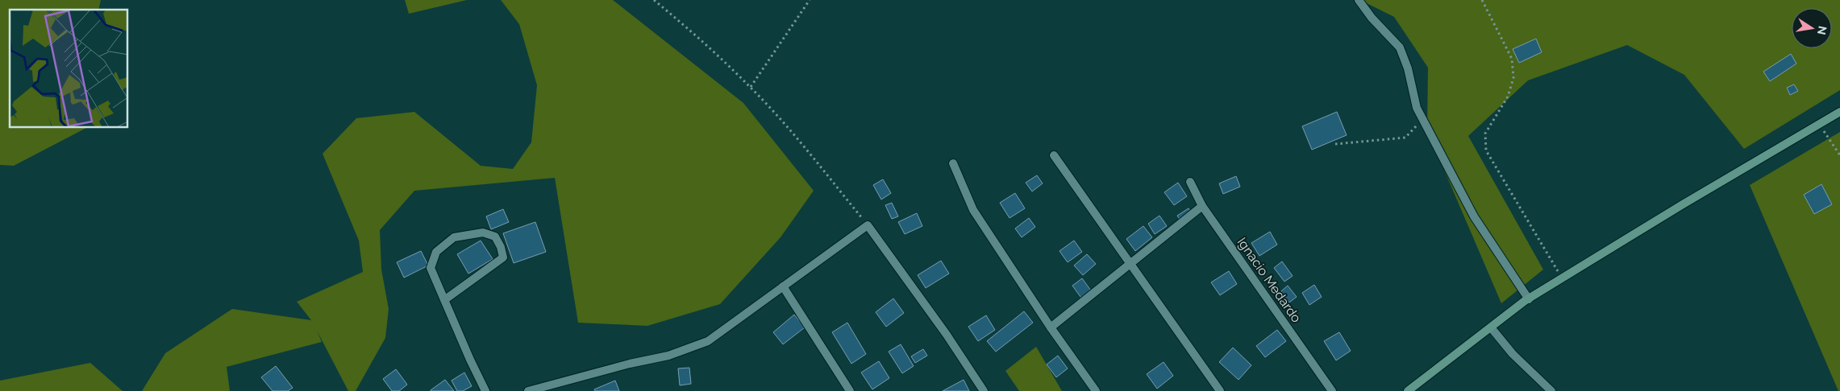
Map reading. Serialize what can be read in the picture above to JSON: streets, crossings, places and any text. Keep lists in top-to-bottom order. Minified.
{"streets":{"street":["Ignacio Medardo"]},"north":"right"}
